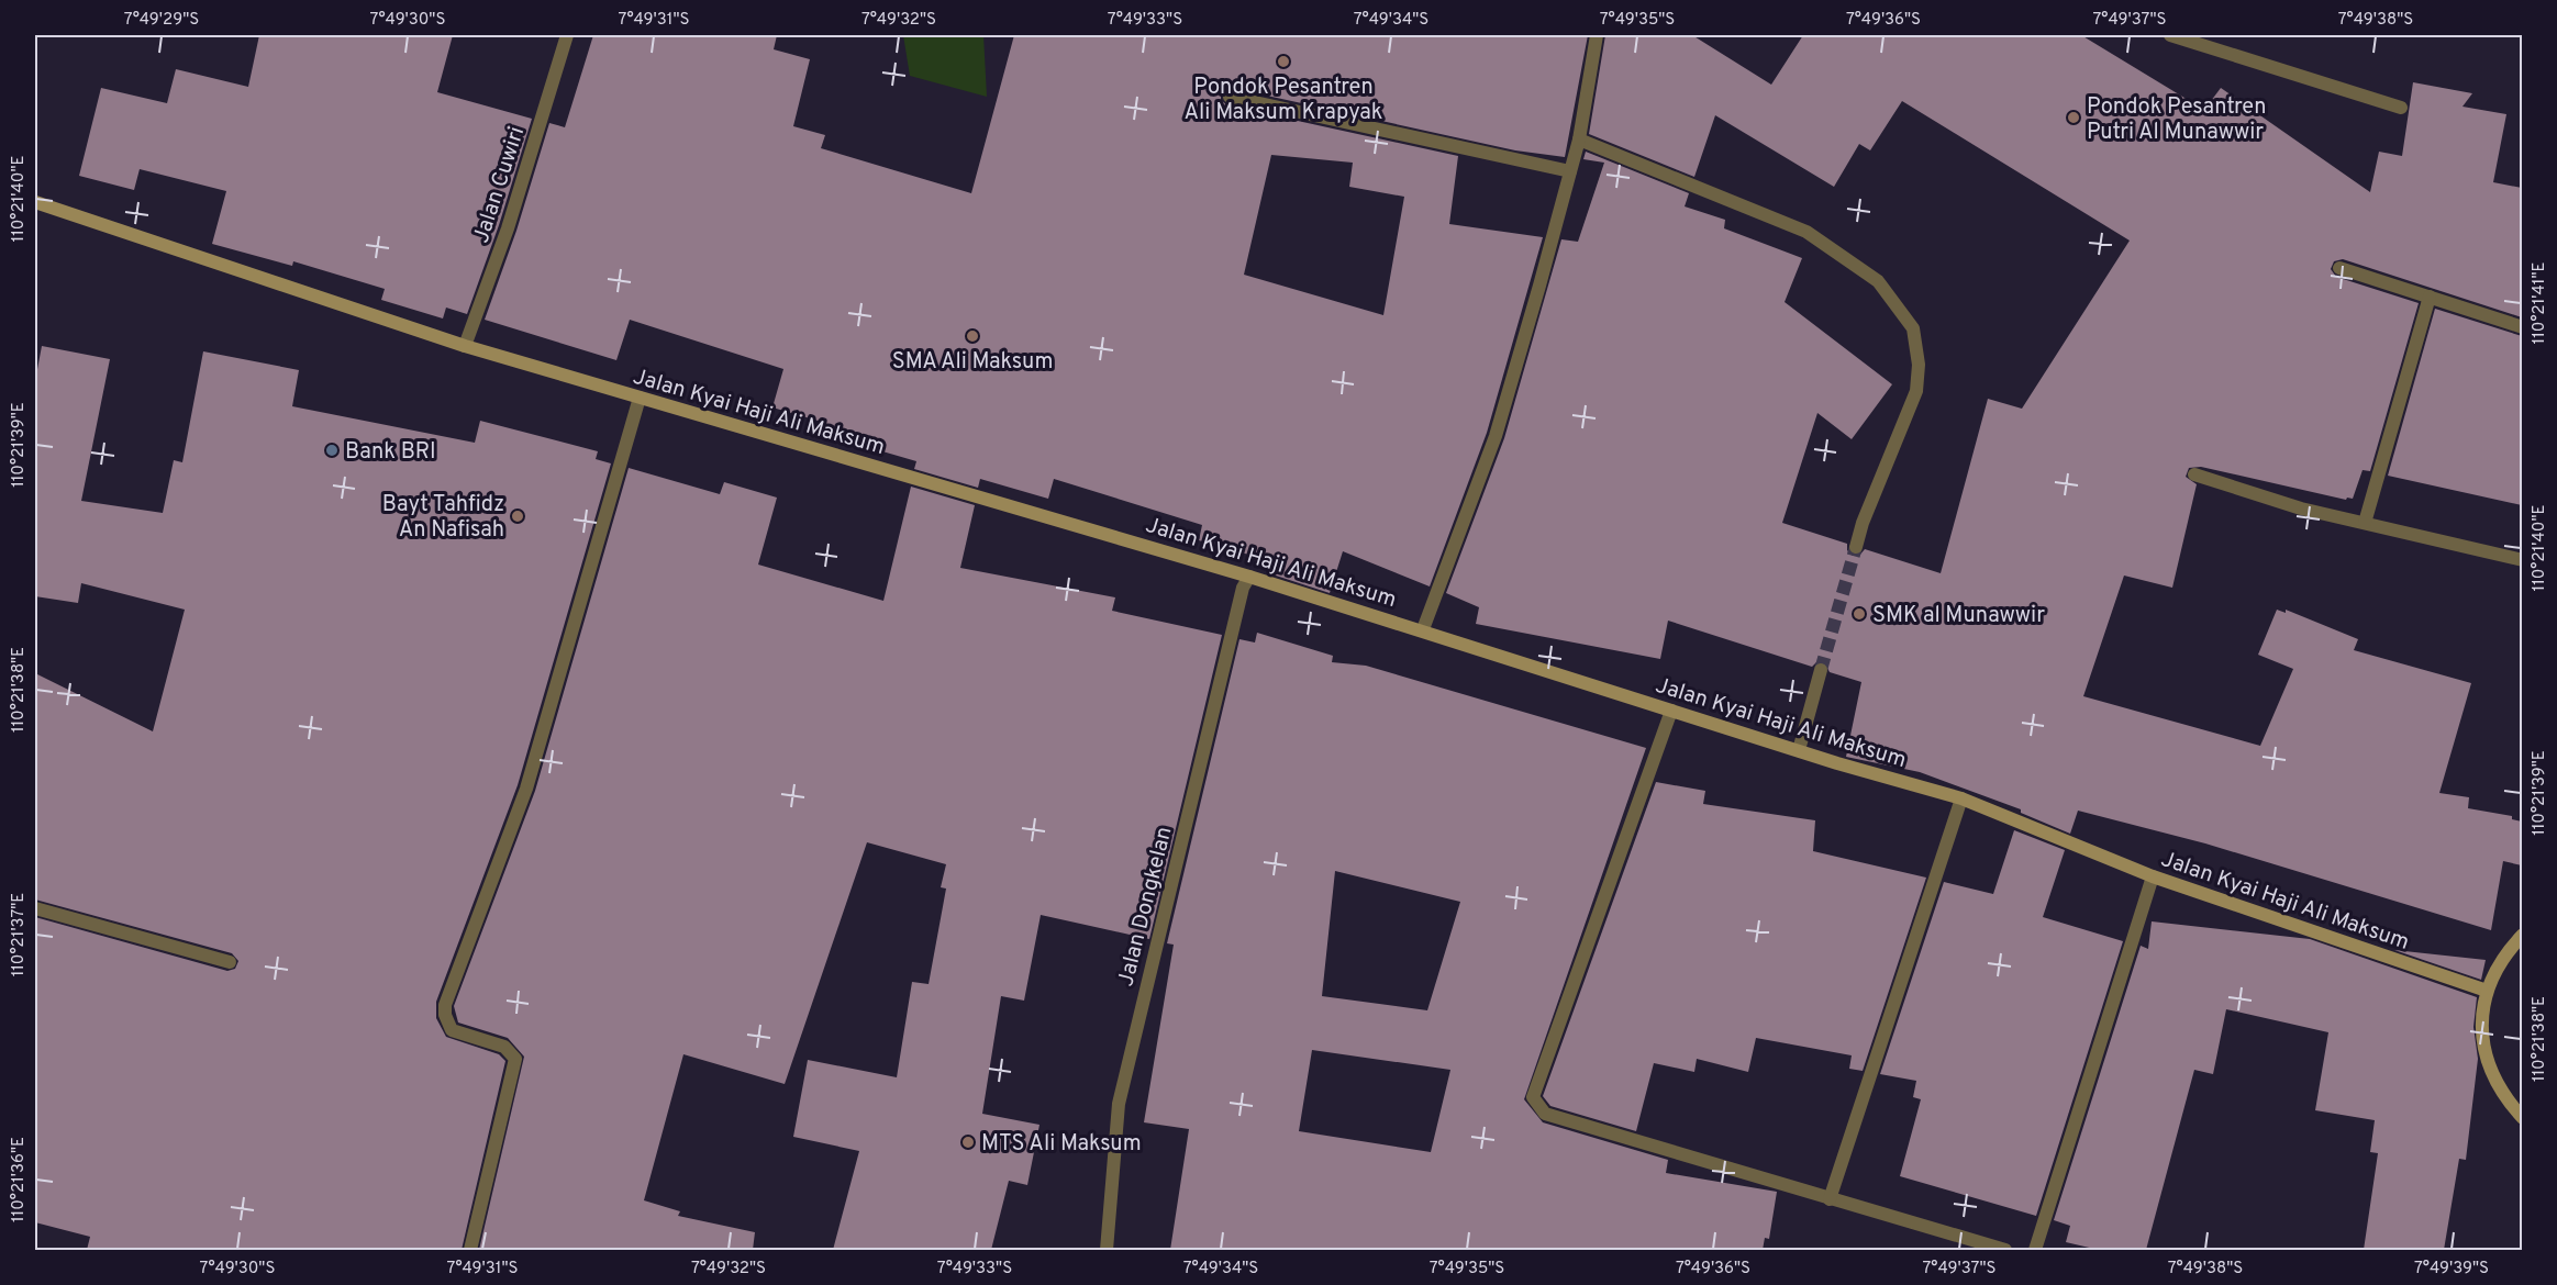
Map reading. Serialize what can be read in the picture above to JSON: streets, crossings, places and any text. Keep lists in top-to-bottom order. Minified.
{"streets":{"street":["Jalan Cuwiri","Jalan Kyai Haji Ali Maksum","Jalan Dongkelan"]},"crossings":[["Jalan Cuwiri","Jalan Kyai Haji Ali Maksum"],["Jalan Kyai Haji Ali Maksum","Jalan Dongkelan"]],"places":["Pondok Pesantren Ali Maksum Krapyak","Pondok Pesantren Putri Al Munawwir","SMA Ali Maksum","Bank BRI","Bayt Tahfidz An Nafisah","SMK al Munawwir","MTS Ali Maksum"],"coordinates":["7°49'29\"S","7°49'30\"S","7°49'31\"S","7°49'32\"S","7°49'33\"S","7°49'34\"S","7°49'35\"S","7°49'36\"S","7°49'37\"S","7°49'38\"S","110°21'40\"E","110°21'41\"E","110°21'39\"E","110°21'38\"E","110°21'37\"E","110°21'36\"E","7°49'39\"S"]}
